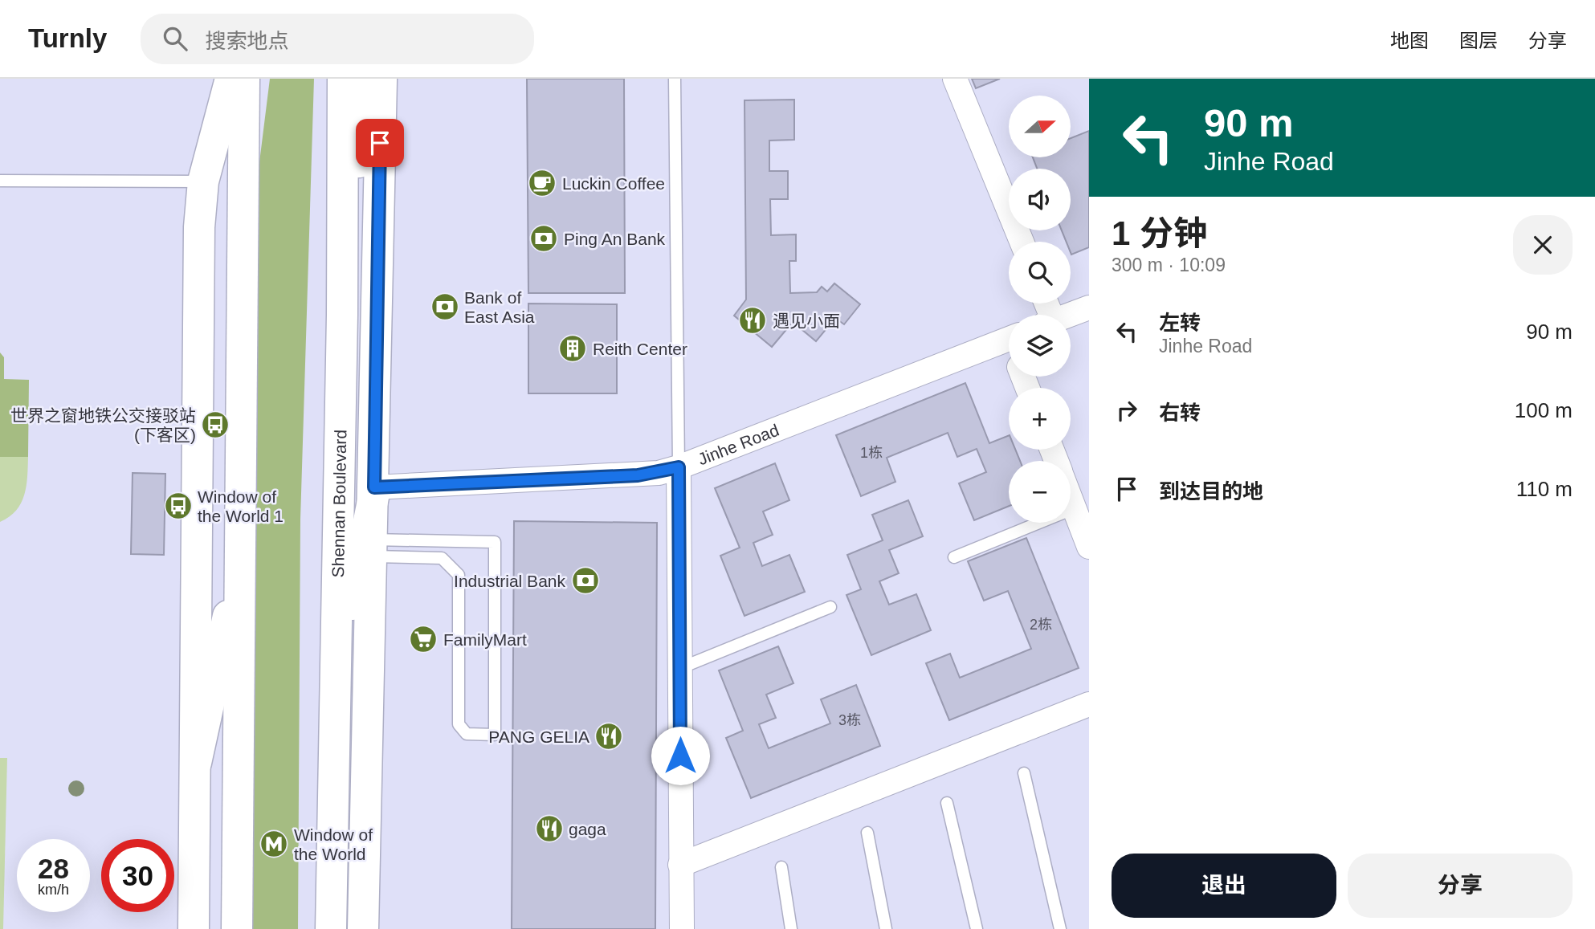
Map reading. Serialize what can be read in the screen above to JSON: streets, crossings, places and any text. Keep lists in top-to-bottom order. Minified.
{"streets":{"main road":["Shennan Boulevard"],"street":["Jinhe Road"]},"places":{"cafe":["Luckin Coffee"],"bank":["Ping An Bank","Bank of East Asia","Industrial Bank"],"restaurant":["遇见小面","PANG GELIA","gaga"],"building":["Reith Center"],"bus stop":["世界之窗地铁公交接驳站 (下客区)","Window of the World 1"],"supermarket":["FamilyMart"],"metro station":["Window of the World"]},"house_numbers":["1栋","2栋","3栋"],"north":"right","page":{"header":"Turnly","search":"搜索地点","nav":["地图","图层","分享"],"turn":["90 m","Jinhe Road"],"map_buttons":["+","−"],"heading":["1 分钟","300 m · 10:09"],"list":[{"name":"左转","note":"Jinhe Road","value":"90 m"},{"name":"右转","value":"100 m"},{"name":"到达目的地","value":"110 m"}],"speed":"28 km/h","limit":"30","buttons":["退出","分享"]}}
